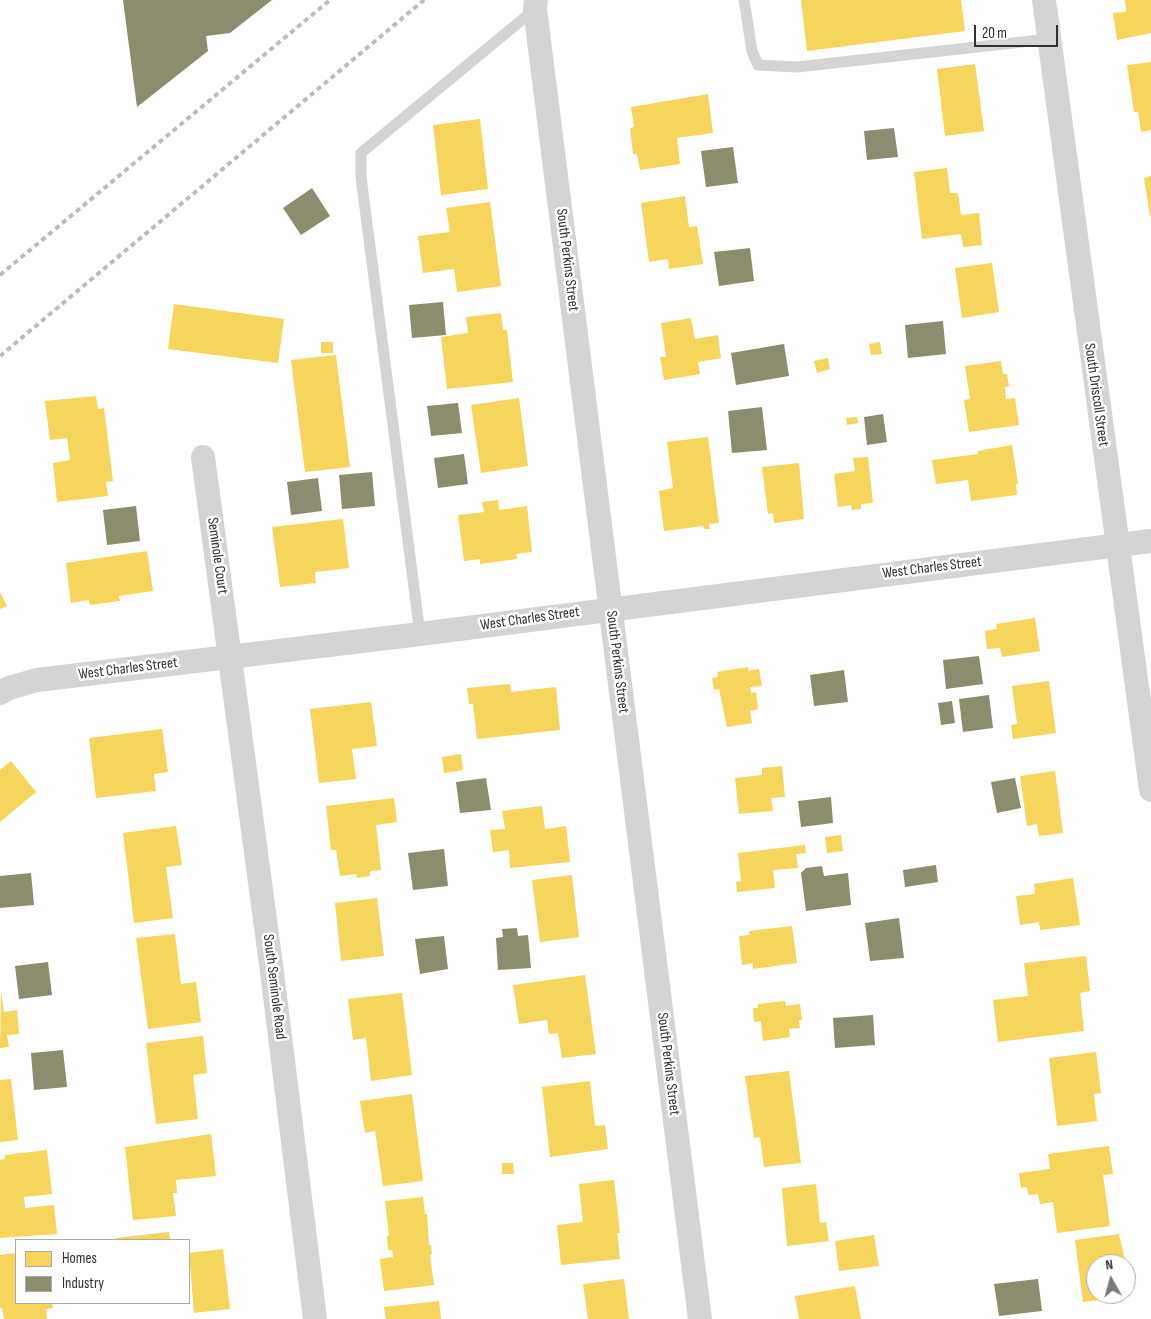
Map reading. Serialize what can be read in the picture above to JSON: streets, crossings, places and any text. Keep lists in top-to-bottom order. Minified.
{"streets":{"street":["South Perkins Street","South Driscoll Street","Seminole Court","West Charles Street","South Seminole Road"]},"crossings":[["South Perkins Street","West Charles Street"],["South Driscoll Street","West Charles Street"],["Seminole Court","West Charles Street"],["Seminole Court","South Seminole Road"],["West Charles Street","South Seminole Road"]],"legend":["Homes","Industry"],"scale_bar":"20 m","north":"top"}
